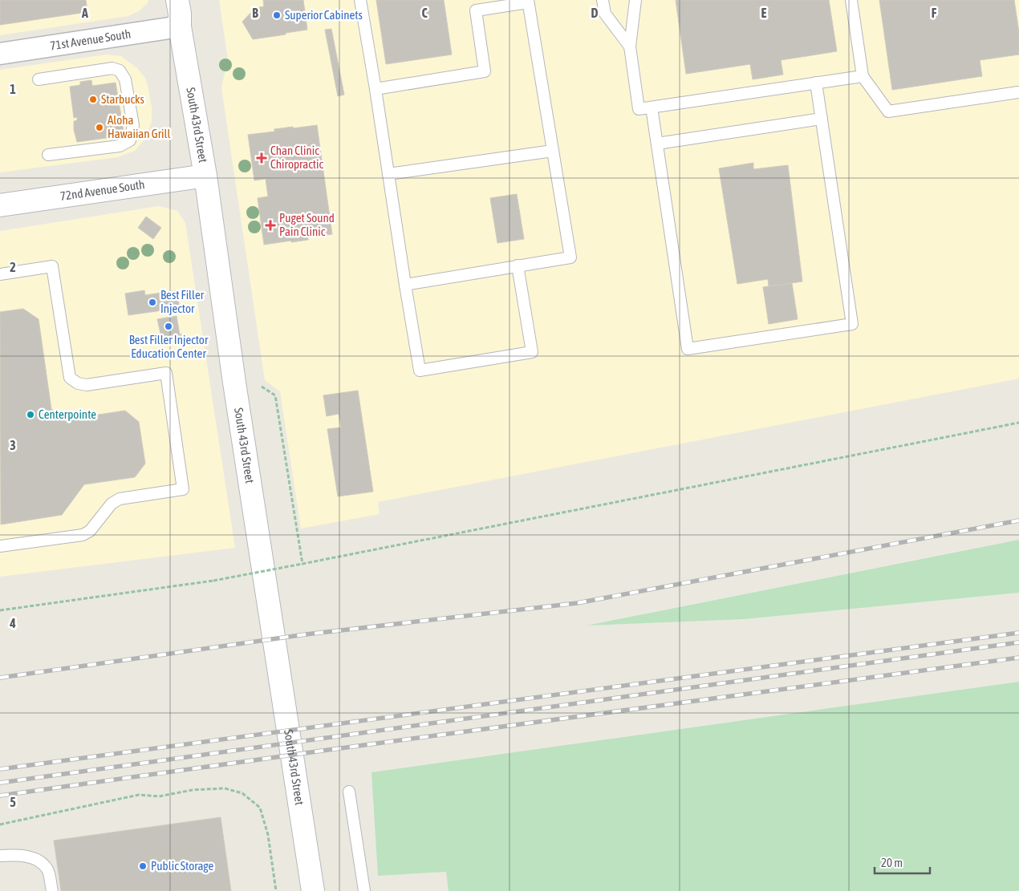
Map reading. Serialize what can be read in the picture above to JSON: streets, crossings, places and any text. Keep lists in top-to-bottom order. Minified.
{"streets":{"main road":["South 43rd Street","72nd Avenue South"],"street":["71st Avenue South"]},"crossings":[["71st Avenue South","South 43rd Street"],["South 43rd Street","72nd Avenue South"]],"places":{"other":["Superior Cabinets","Starbucks","Aloha Hawaiian Grill","Best Filler Injector","Best Filler Injector Education Center","Centerpointe","Public Storage"],"health":["Chan Clinic Chiropractic","Puget Sound Pain Clinic"]},"scale_bar":"20 m","grid":{"columns":["A","B","C","D","E","F"],"rows":["1","2","3","4","5"]}}
